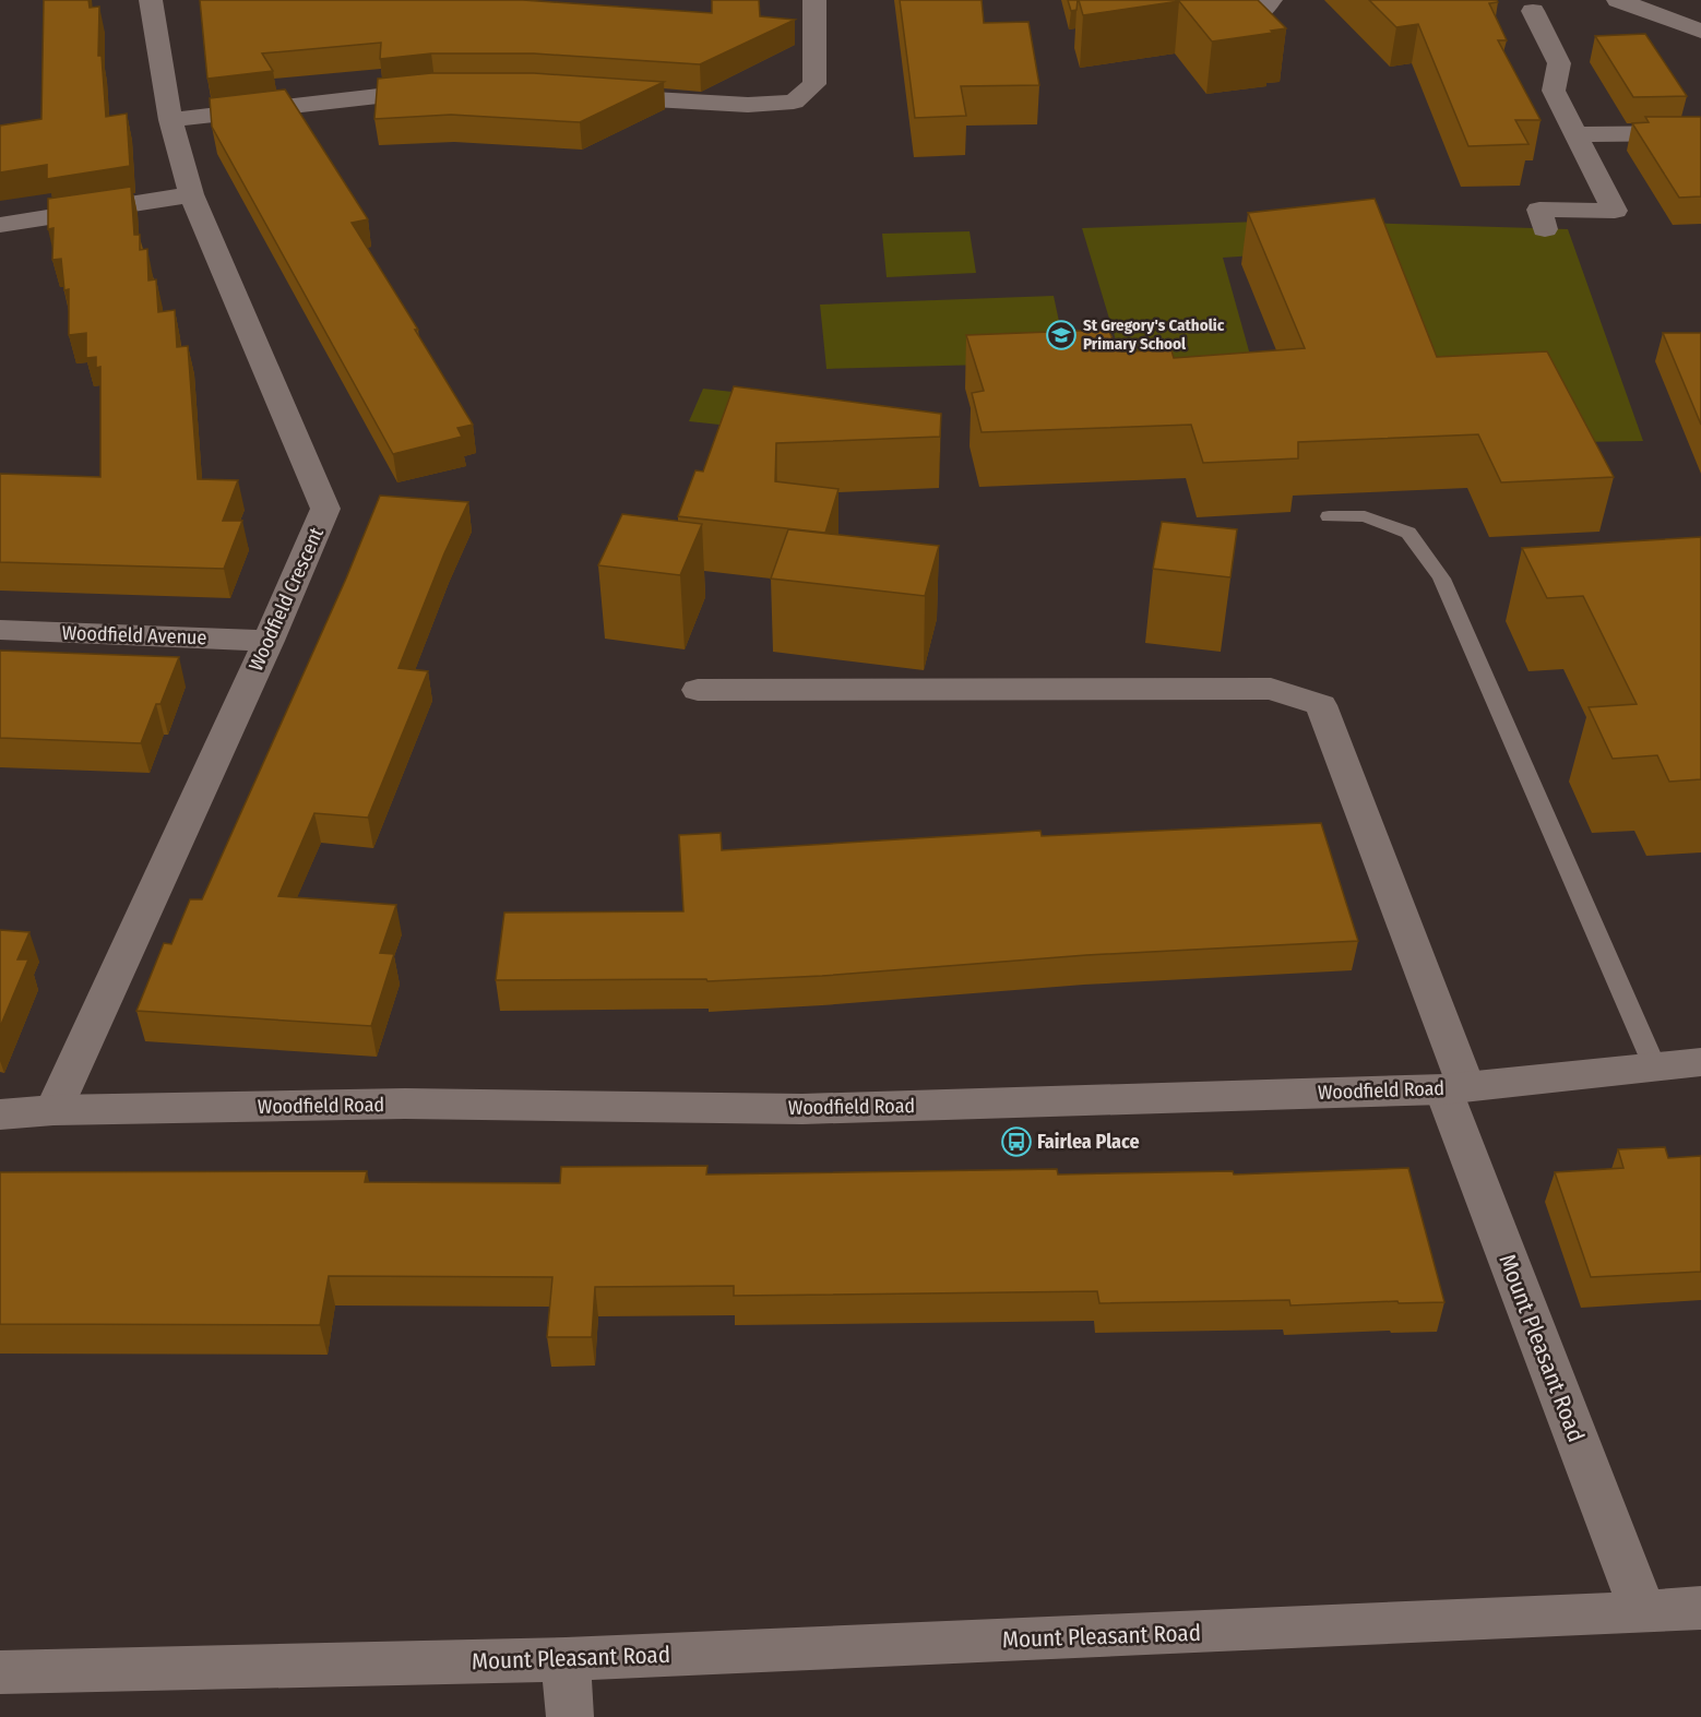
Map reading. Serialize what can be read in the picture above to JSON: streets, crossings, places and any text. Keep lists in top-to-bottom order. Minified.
{"streets":{"street":["Woodfield Crescent","Woodfield Avenue","Woodfield Road","Mount Pleasant Road"]},"crossings":[["Woodfield Crescent","Woodfield Avenue"],["Woodfield Crescent","Woodfield Road"],["Woodfield Road","Mount Pleasant Road"]],"places":{"school or university":["St Gregory's Catholic Primary School"],"bus stop":["Fairlea Place"]}}
